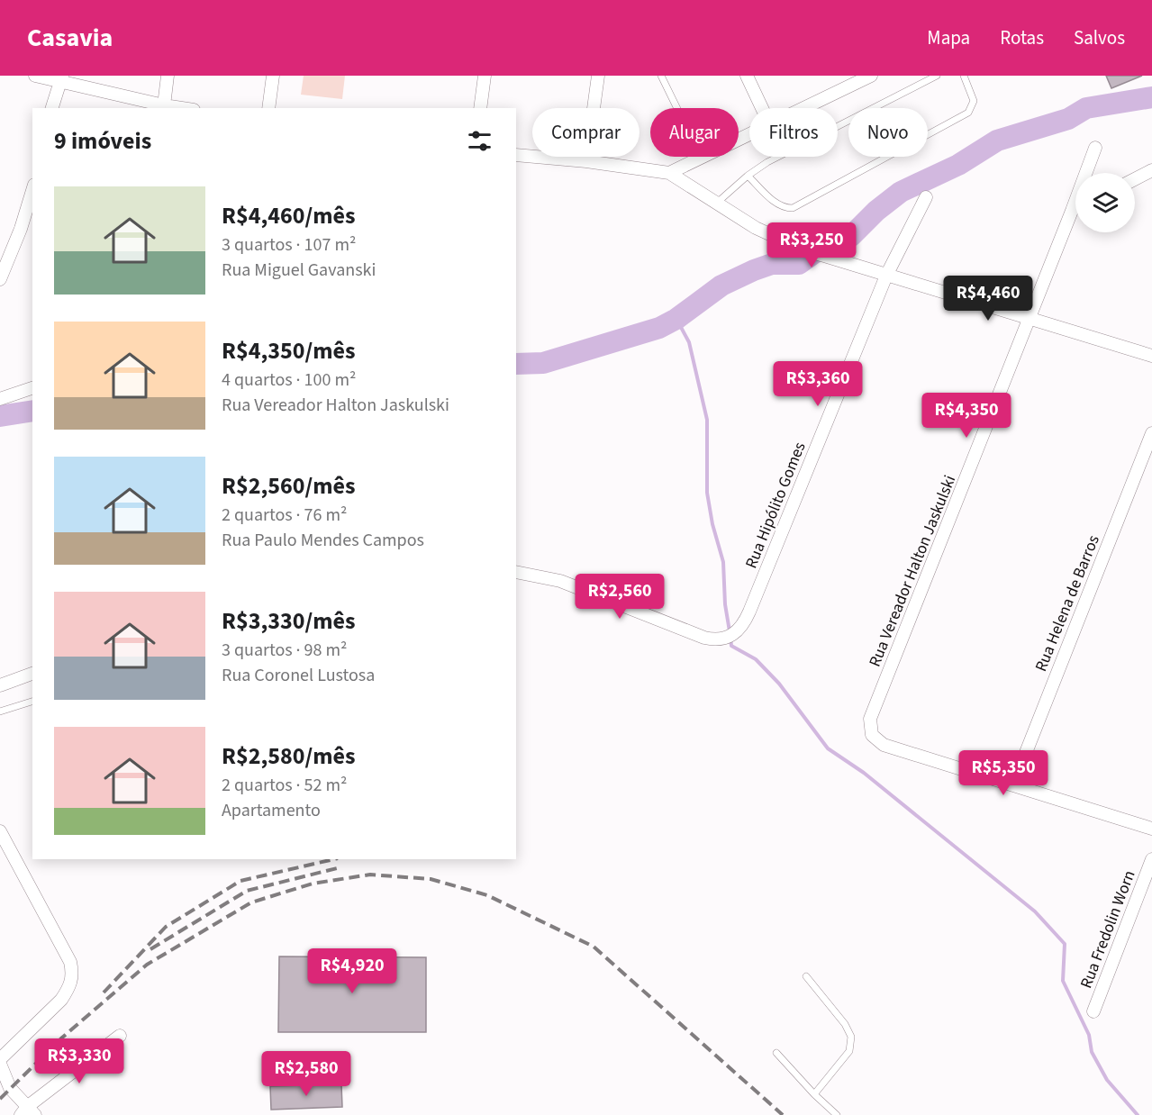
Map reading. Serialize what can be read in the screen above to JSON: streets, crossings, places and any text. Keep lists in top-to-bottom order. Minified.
{"streets":{"street":["Rua Hipólito Gomes","Rua Vereador Halton Jaskulski","Rua Helena de Barros","Rua Fredolin Worn"]},"crossings":[["Rua Vereador Halton Jaskulski","Rua Helena de Barros"]],"page":{"header":"Casavia","nav":["Mapa","Rotas","Salvos"],"chip":["Comprar","Alugar","Filtros","Novo"],"heading":"9 imóveis","list":[{"name":"R$4,460/mês","note":"3 quartos · 107 m² · Rua Miguel Gavanski"},{"name":"R$4,350/mês","note":"4 quartos · 100 m² · Rua Vereador Halton Jaskulski"},{"name":"R$2,560/mês","note":"2 quartos · 76 m² · Rua Paulo Mendes Campos"},{"name":"R$3,330/mês","note":"3 quartos · 98 m² · Rua Coronel Lustosa"},{"name":"R$2,580/mês","note":"2 quartos · 52 m² · Apartamento"}],"price":["R$3,250","R$4,460","R$3,360","R$4,350","R$2,560","R$5,350","R$4,920","R$3,330","R$2,580"]}}
